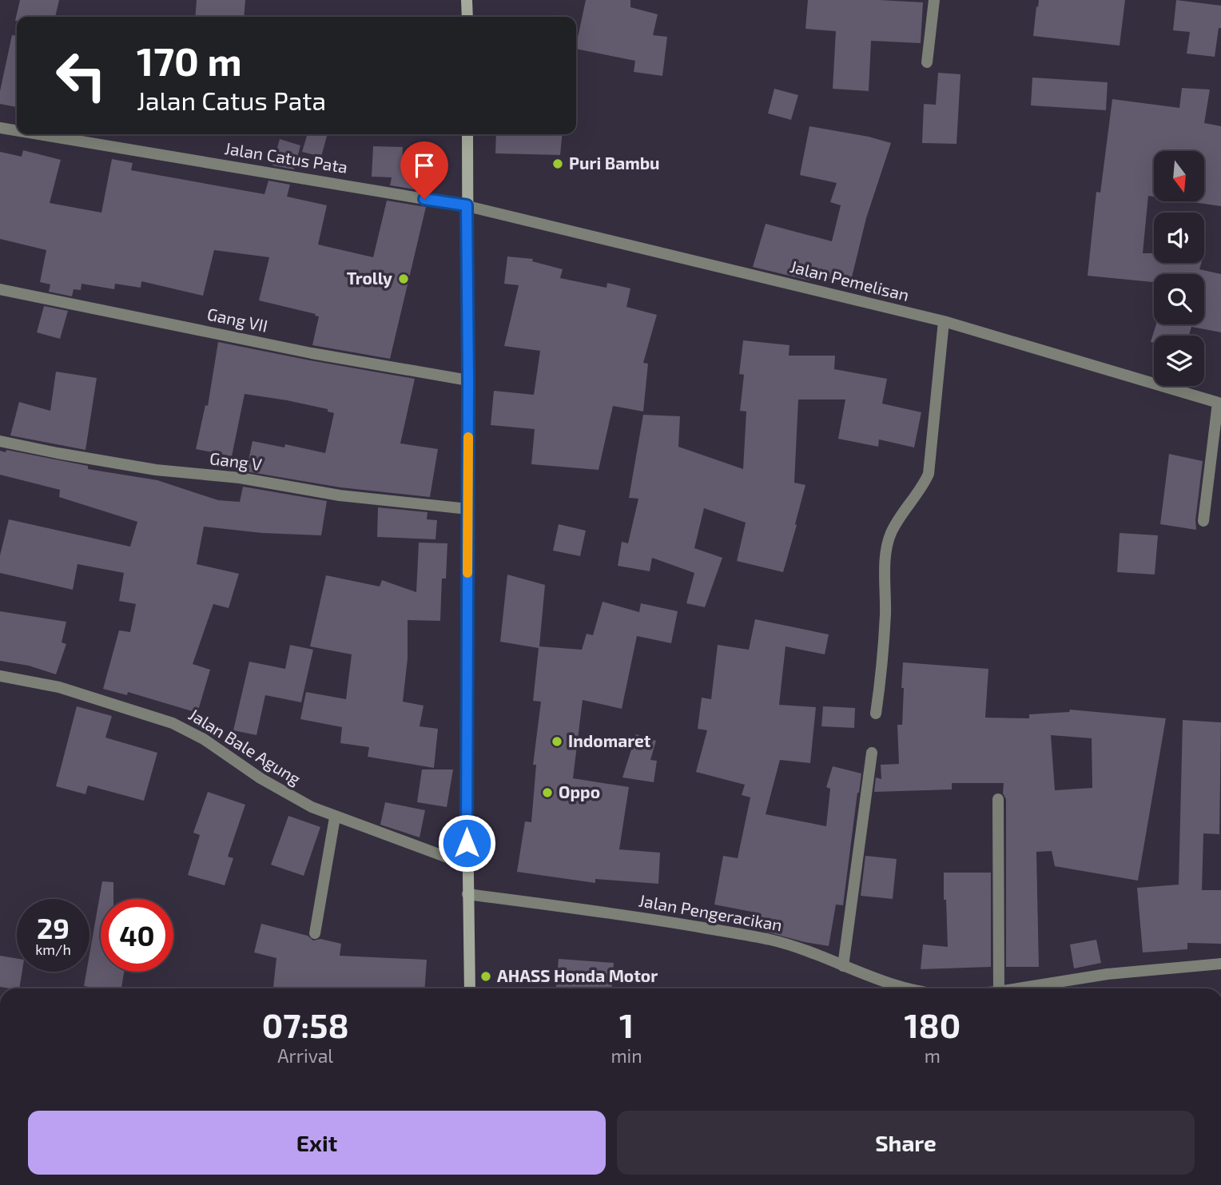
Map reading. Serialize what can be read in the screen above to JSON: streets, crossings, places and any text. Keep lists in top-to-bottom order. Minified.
{"streets":{"street":["Jalan Catus Pata","Jalan Pemelisan","Gang VII","Gang V","Jalan Bale Agung","Jalan Pengeracikan"]},"crossings":[["Jalan Catus Pata","Jalan Pemelisan"]],"places":["Puri Bambu","Trolly","Indomaret","Oppo","AHASS Honda Motor"],"north":"bottom","page":{"turn":["170 m","Jalan Catus Pata"],"speed":"29 km/h","limit":"40","eta":["07:58","Arrival","1","min","180","m"],"buttons":["Exit","Share"]}}
